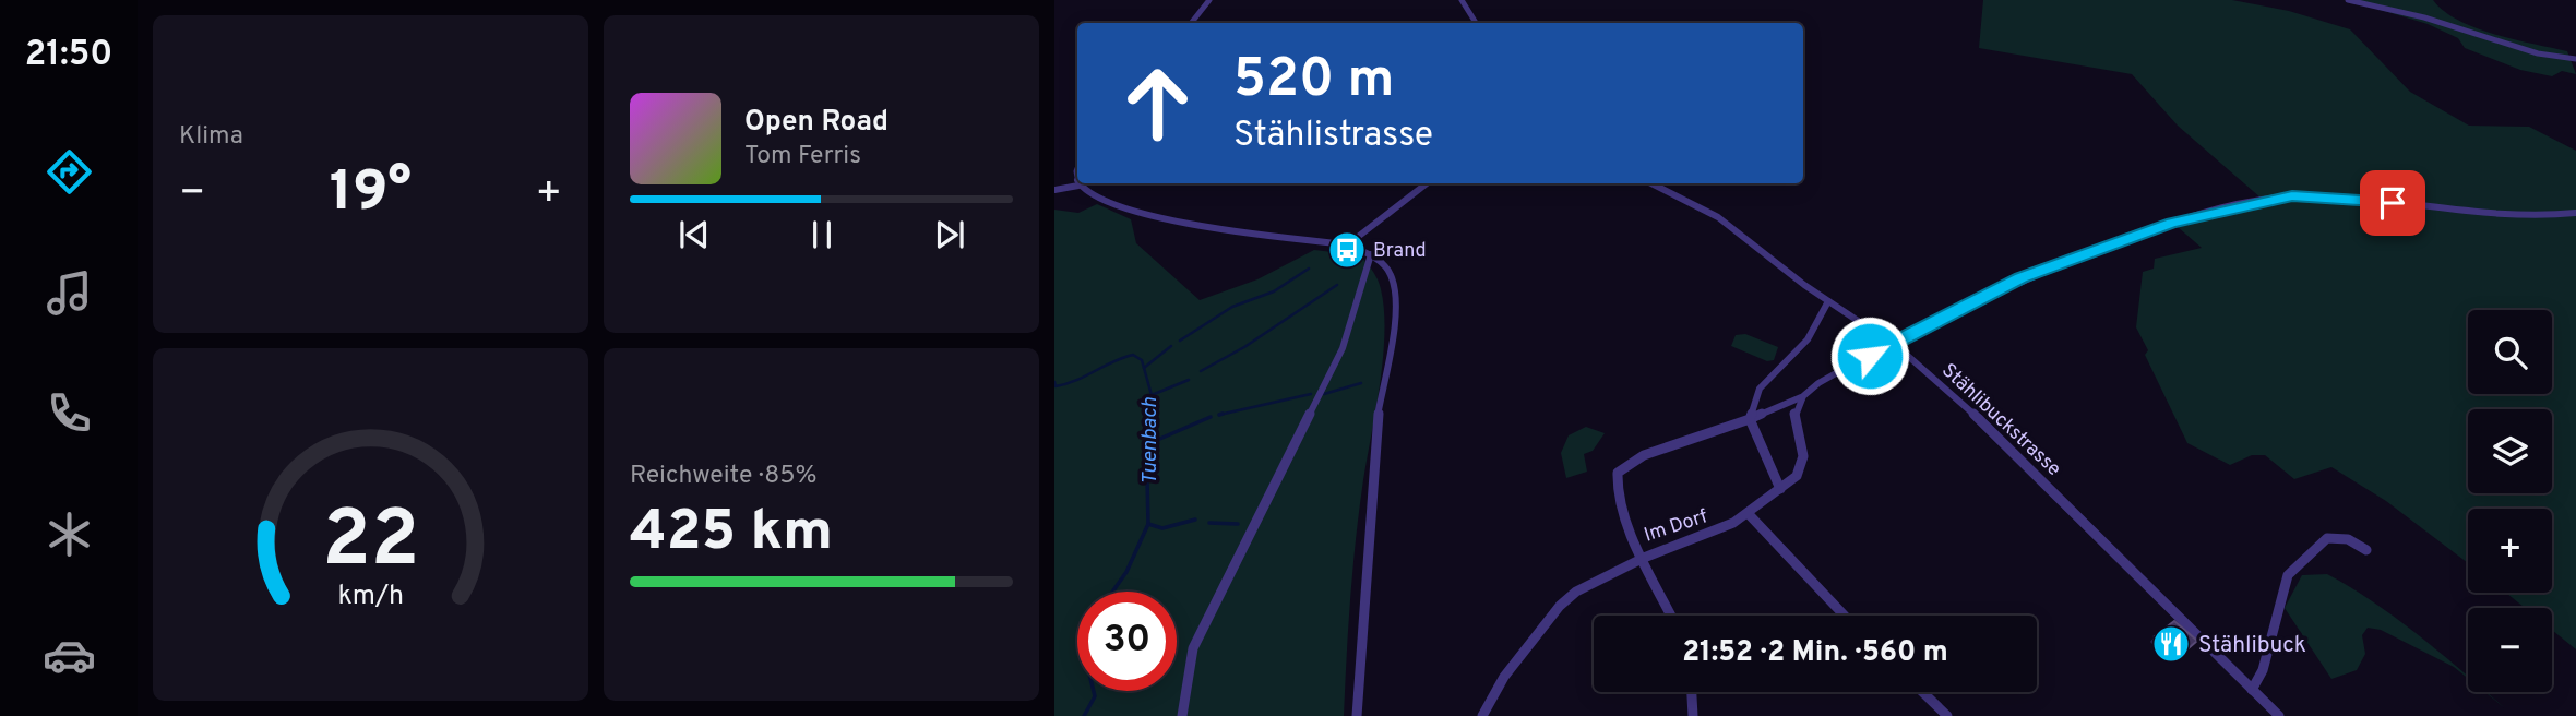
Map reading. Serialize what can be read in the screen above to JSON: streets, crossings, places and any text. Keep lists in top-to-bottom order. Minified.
{"streets":{"street":["Stählibuckstrasse","Im Dorf"]},"water":["Tuenbach"],"places":{"bus stop":["Brand"],"restaurant":["Stählibuck"]},"page":{"tabs":"21:50","tile":["Klima",["Reichweite · 85%","425 km"]],"turn":["520 m","Stählistrasse"],"song":["Open Road","Tom Ferris"],"heat":["−","19°","+"],"map_buttons":["+","−"],"limit":"30","trip":"21:52 · 2 Min. · 560 m","gauge":["22","km/h"]}}
